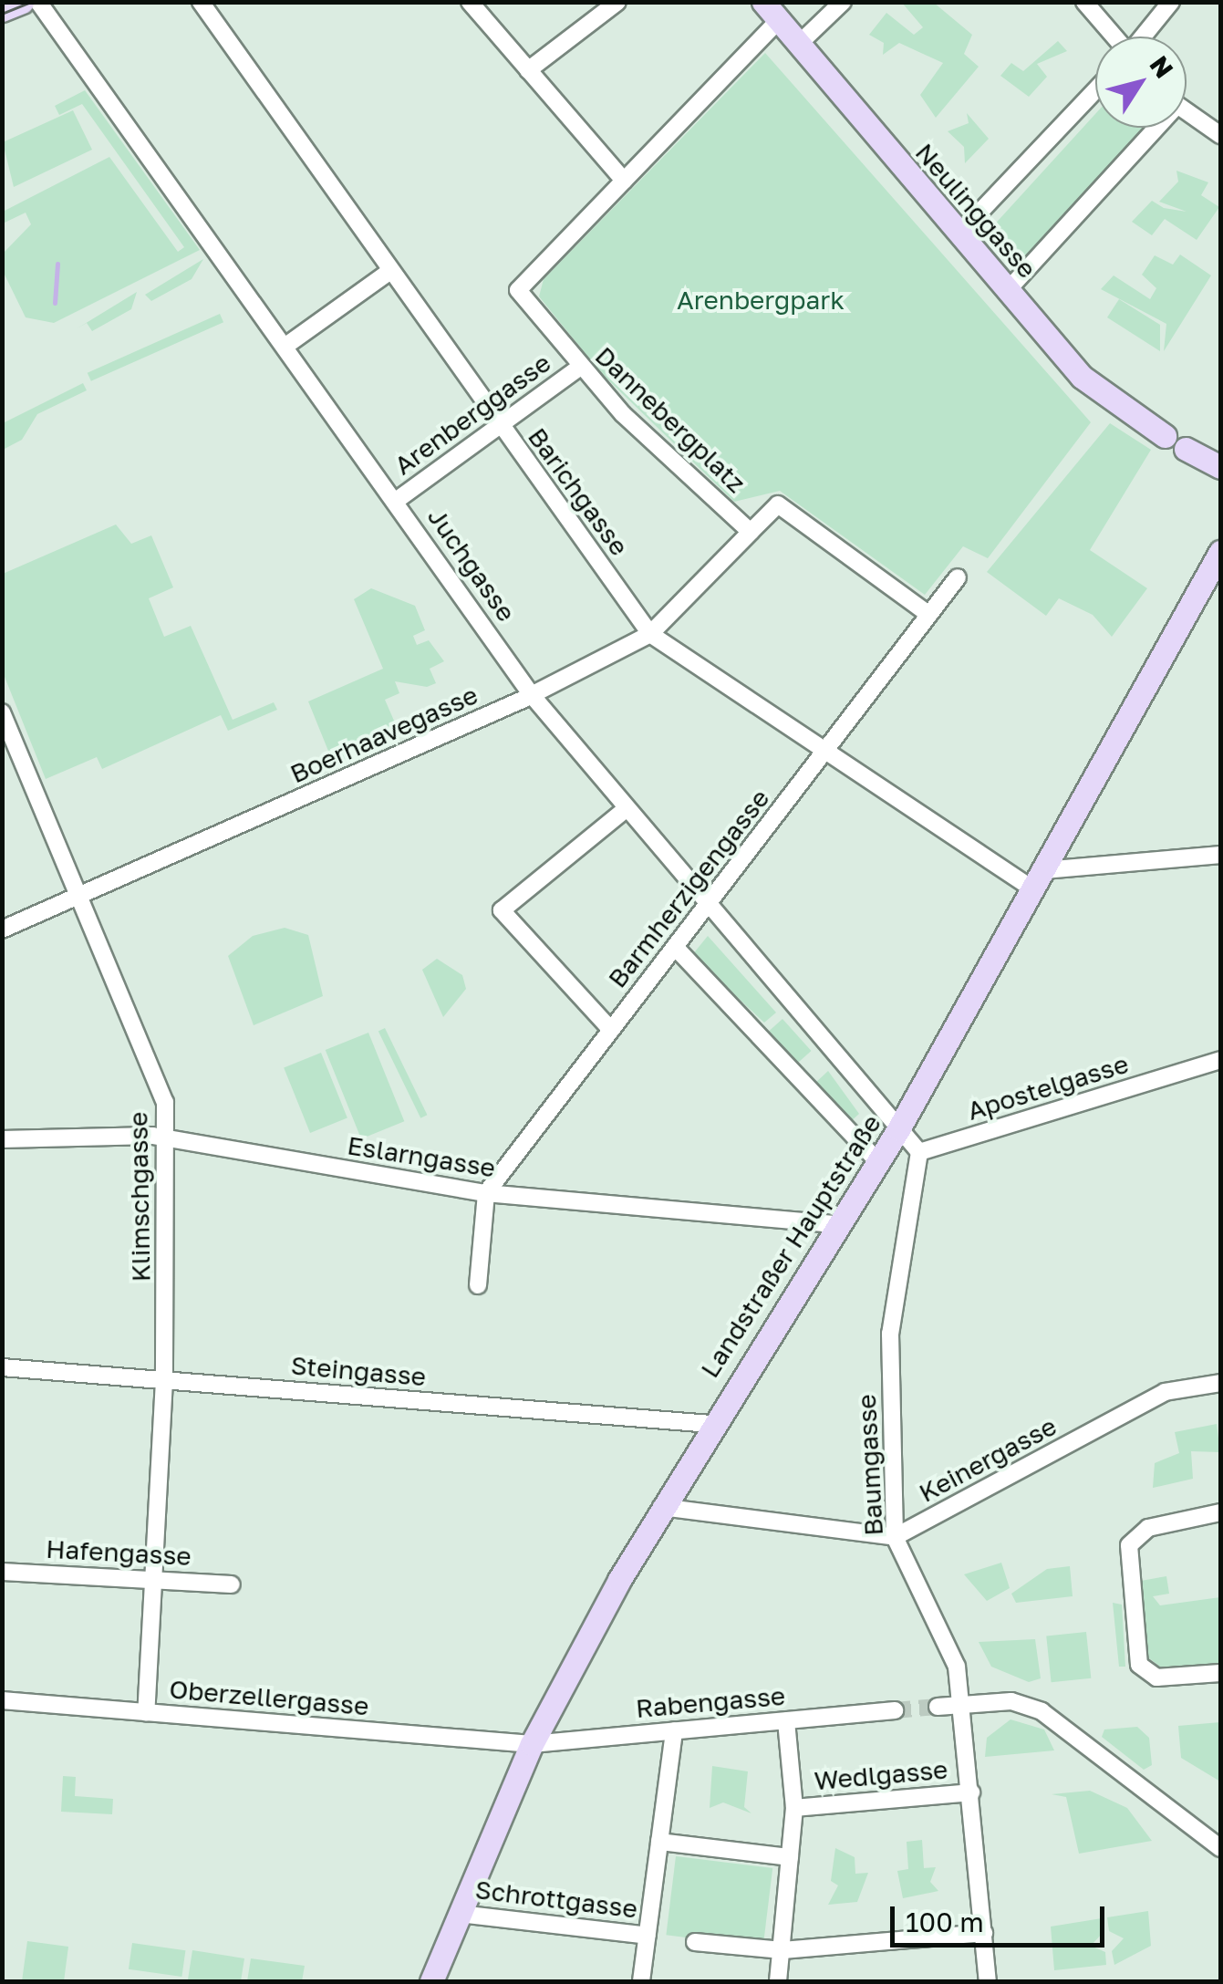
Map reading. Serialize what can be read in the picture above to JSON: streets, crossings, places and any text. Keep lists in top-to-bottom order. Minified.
{"streets":{"main road":["Neulinggasse","Landstraßer Hauptstraße"],"street":["Arenberggasse","Dannebergplatz","Barichgasse","Juchgasse","Boerhaavegasse","Barmherzigengasse","Apostelgasse","Eslarngasse","Klimschgasse","Steingasse","Keinergasse","Baumgasse","Hafengasse","Oberzellergasse","Rabengasse","Wedlgasse","Schrottgasse"]},"crossings":[["Neulinggasse","Dannebergplatz"],["Arenberggasse","Dannebergplatz"],["Arenberggasse","Barichgasse"],["Arenberggasse","Juchgasse"],["Dannebergplatz","Boerhaavegasse"],["Barichgasse","Boerhaavegasse"],["Barichgasse","Barmherzigengasse"],["Barichgasse","Landstraßer Hauptstraße"],["Juchgasse","Boerhaavegasse"],["Juchgasse","Barmherzigengasse"],["Juchgasse","Landstraßer Hauptstraße"],["Boerhaavegasse","Klimschgasse"],["Barmherzigengasse","Eslarngasse"],["Apostelgasse","Baumgasse"],["Eslarngasse","Klimschgasse"],["Eslarngasse","Landstraßer Hauptstraße"],["Klimschgasse","Steingasse"],["Klimschgasse","Hafengasse"],["Klimschgasse","Oberzellergasse"],["Landstraßer Hauptstraße","Steingasse"],["Landstraßer Hauptstraße","Oberzellergasse"],["Landstraßer Hauptstraße","Rabengasse"],["Landstraßer Hauptstraße","Schrottgasse"],["Keinergasse","Baumgasse"],["Baumgasse","Wedlgasse"],["Oberzellergasse","Rabengasse"]],"parks":["Arenbergpark"],"scale_bar":"100 m","north":"top right"}
